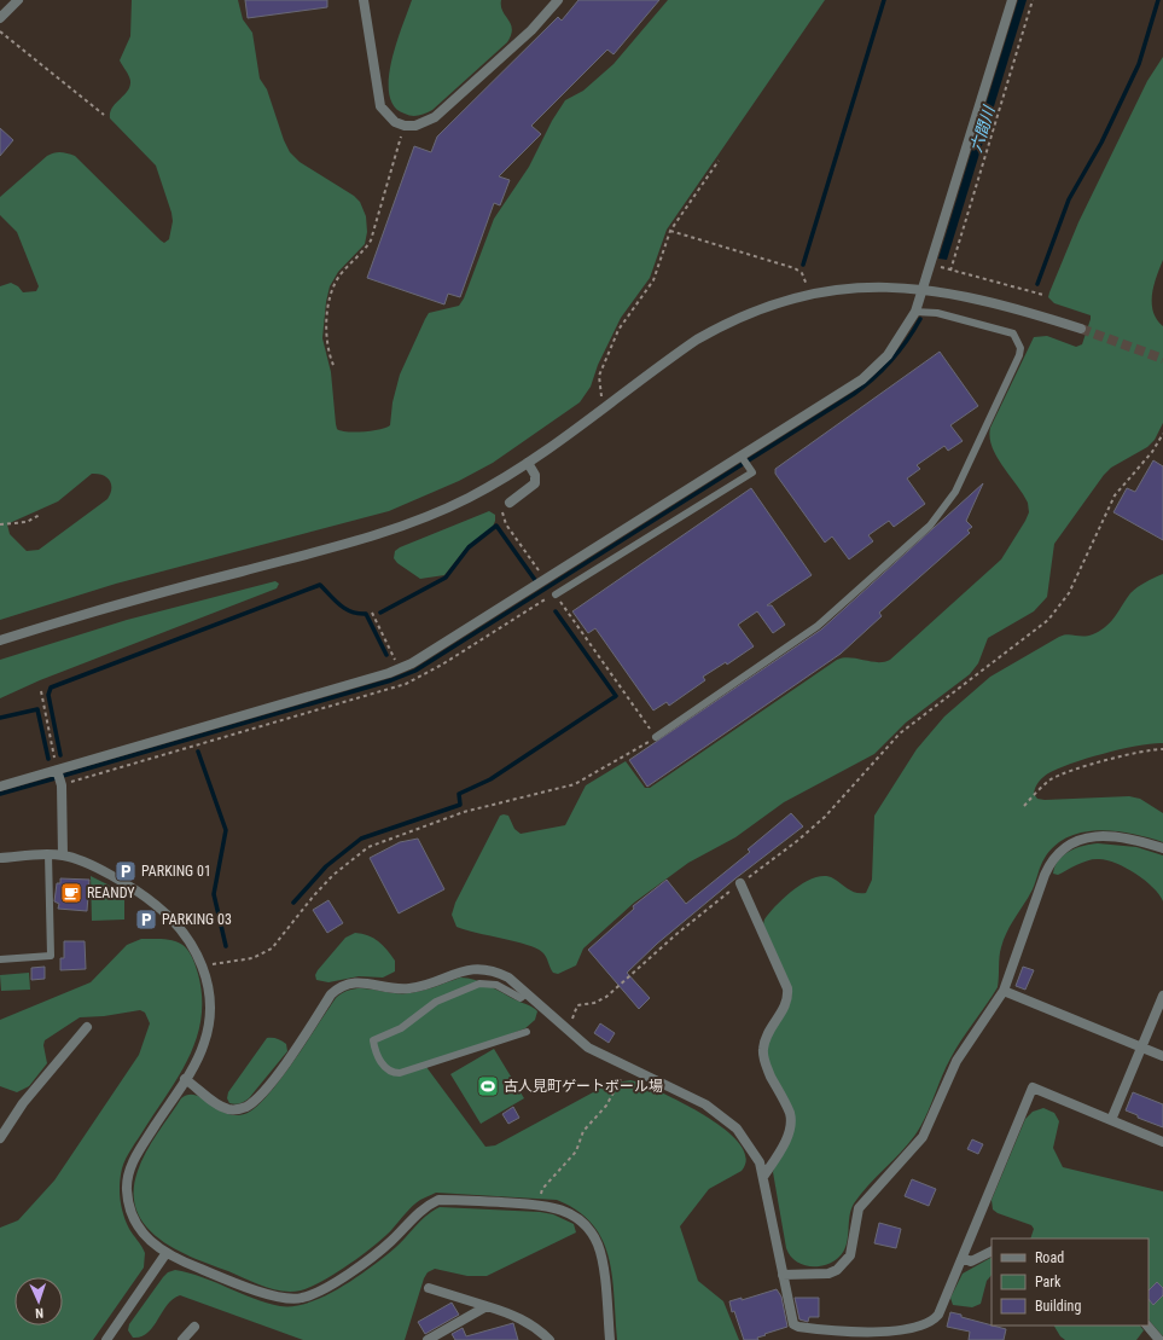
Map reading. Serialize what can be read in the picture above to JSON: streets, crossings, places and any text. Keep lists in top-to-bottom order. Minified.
{"water":["六間川"],"places":{"parking":["PARKING 01","PARKING 03"],"cafe":["REANDY"],"sports":["古人見町ゲートボール場"]},"legend":["Road","Park","Building"],"north":"bottom"}
